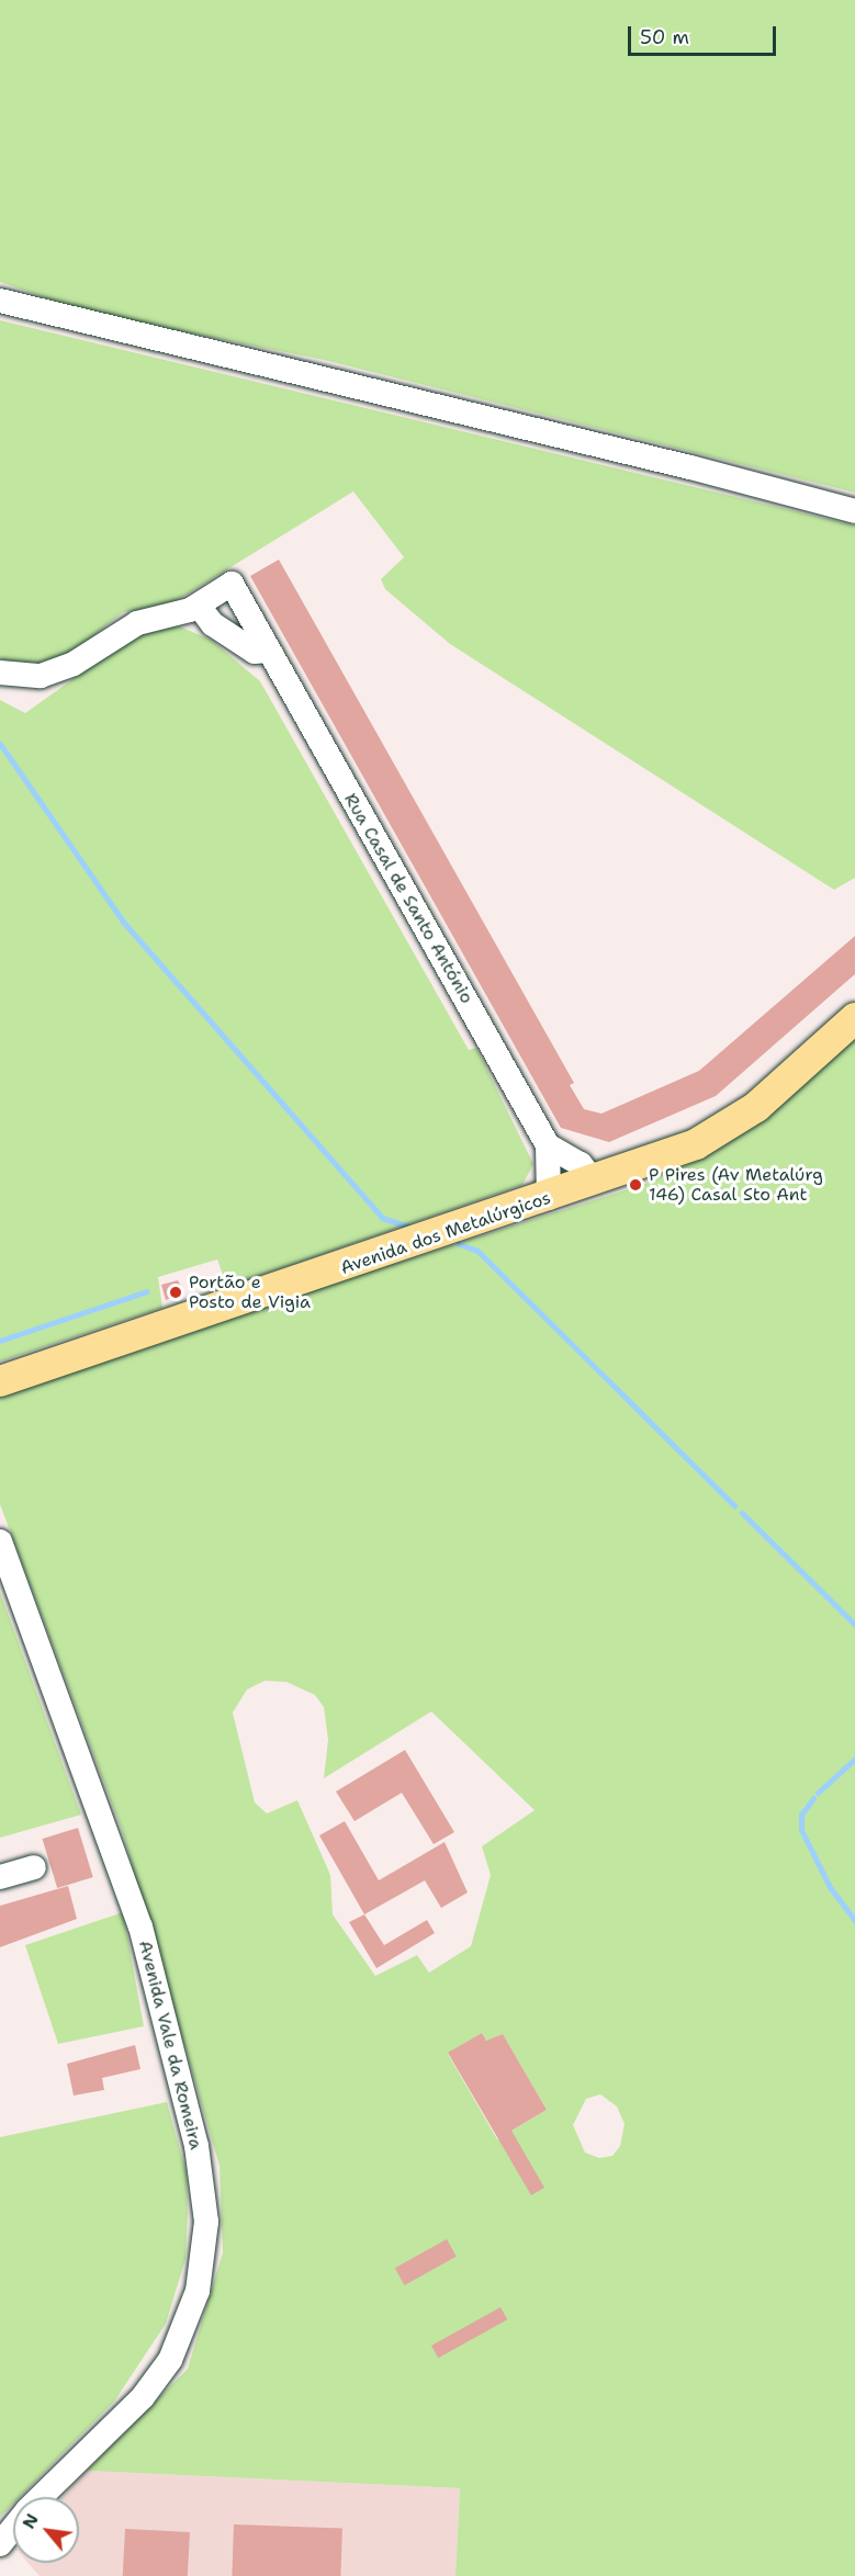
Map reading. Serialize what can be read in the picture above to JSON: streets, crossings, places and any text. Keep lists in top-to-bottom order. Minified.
{"streets":{"main road":["Avenida dos Metalúrgicos"],"street":["Rua Casal de Santo António","Avenida Vale da Romeira"]},"crossings":[["Rua Casal de Santo António","Avenida dos Metalúrgicos"]],"places":["P Pires (Av Metalúrg 146) Casal Sto Ant","Portão e Posto de Vigia"],"scale_bar":"50 m","north":"top left"}
